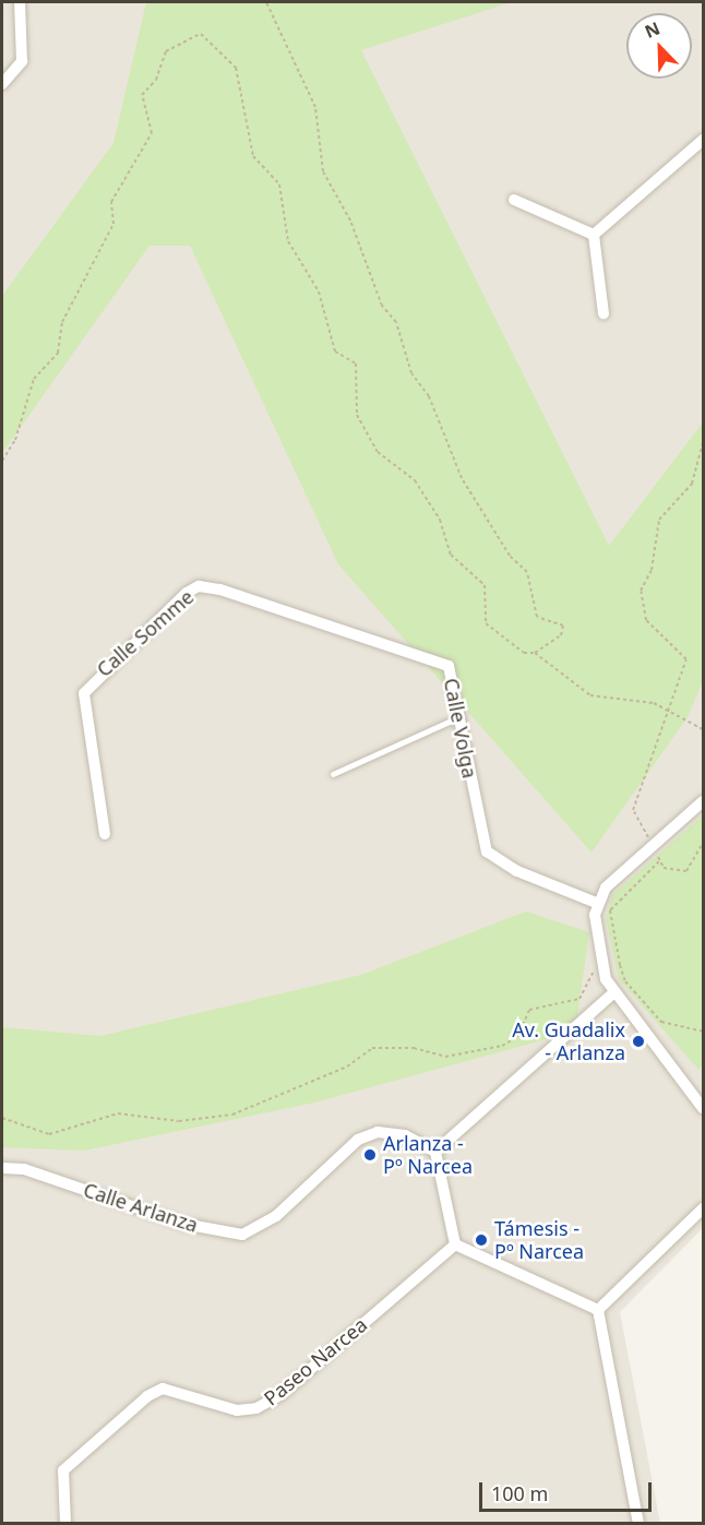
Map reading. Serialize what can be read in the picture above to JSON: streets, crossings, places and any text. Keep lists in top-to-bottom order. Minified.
{"streets":{"street":["Calle Somme","Calle Volga","Calle Arlanza","Paseo Narcea"]},"crossings":[["Calle Somme","Calle Volga"]],"places":["Av. Guadalix - Arlanza","Arlanza - Pº Narcea","Támesis - Pº Narcea"],"scale_bar":"100 m","north":"top left"}
